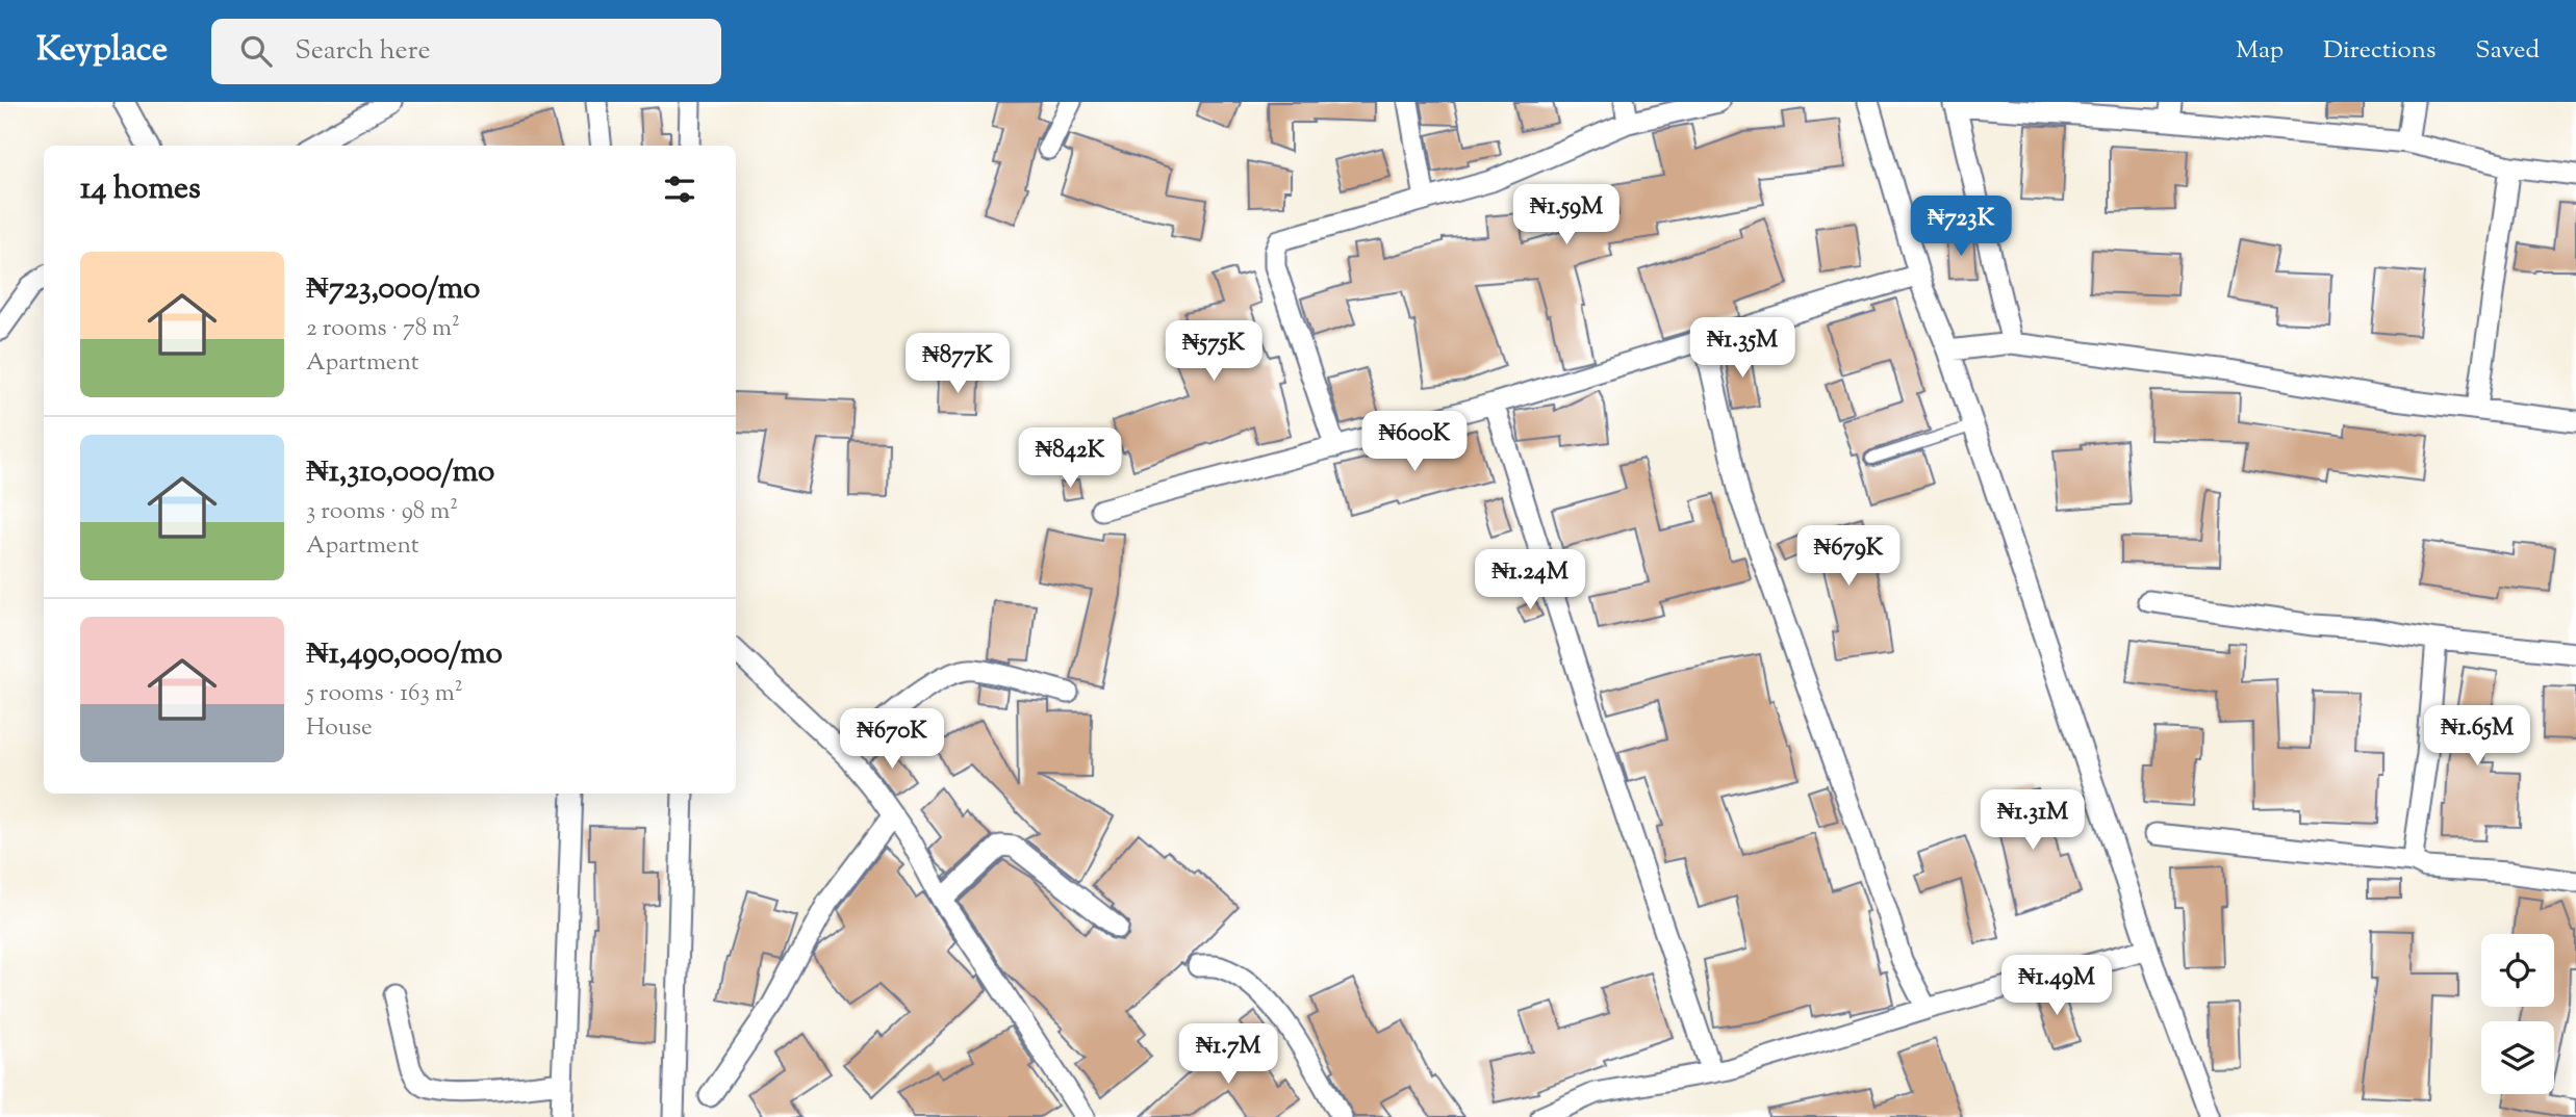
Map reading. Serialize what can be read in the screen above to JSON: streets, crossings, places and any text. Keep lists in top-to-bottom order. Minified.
{"page":{"header":"Keyplace","search":"Search here","nav":["Map","Directions","Saved"],"heading":"14 homes","price":["₦1.59M","₦723K","₦1.35M","₦575K","₦877K","₦600K","₦842K","₦679K","₦1.24M","₦1.65M","₦670K","₦1.31M","₦1.49M","₦1.7M"],"list":[{"name":"₦723,000/mo","note":"2 rooms · 78 m² · Apartment"},{"name":"₦1,310,000/mo","note":"3 rooms · 98 m² · Apartment"},{"name":"₦1,490,000/mo","note":"5 rooms · 163 m² · House"}]}}
